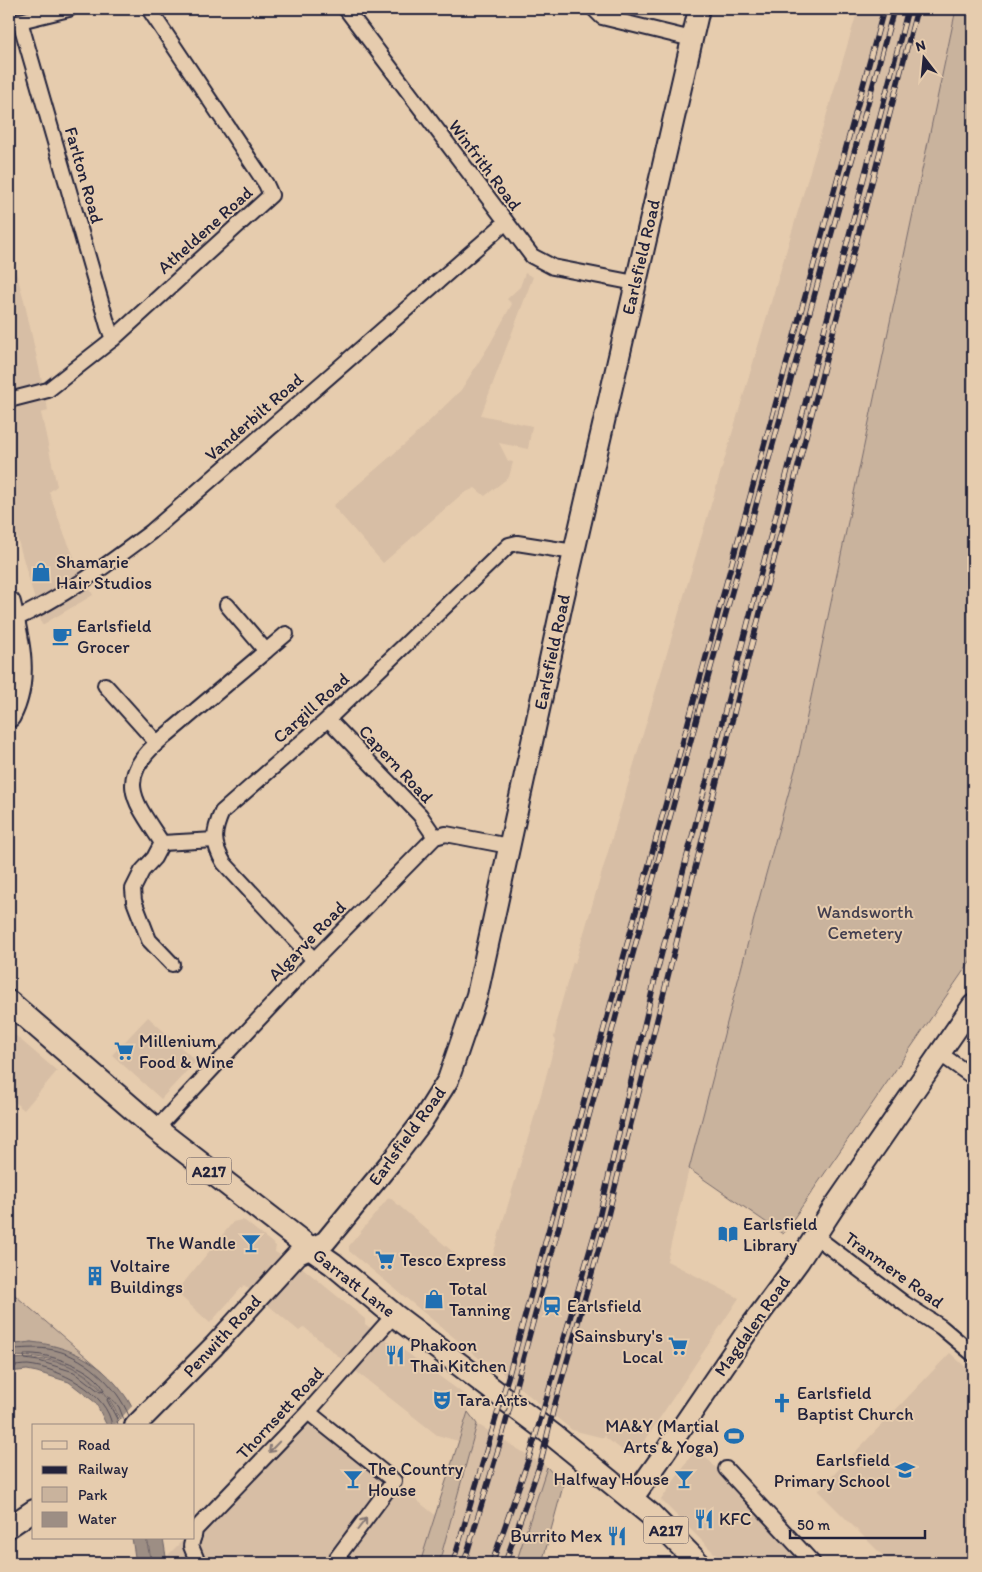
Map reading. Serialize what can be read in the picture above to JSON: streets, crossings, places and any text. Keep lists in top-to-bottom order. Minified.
{"streets":{"main road":["Earlsfield Road","A217","Garratt Lane","Magdalen Road","Penwith Road"],"street":["Winfrith Road","Farlton Road","Atheldene Road","Vanderbilt Road","Cargill Road","Capern Road","Algarve Road","Tranmere Road","Thornsett Road"]},"crossings":[["Winfrith Road","Earlsfield Road"],["Winfrith Road","Vanderbilt Road"],["Farlton Road","Atheldene Road"],["Earlsfield Road","Cargill Road"],["Earlsfield Road","Garratt Lane"],["Earlsfield Road","Penwith Road"],["Cargill Road","Capern Road"],["Capern Road","Algarve Road"],["Algarve Road","Garratt Lane"],["Tranmere Road","Magdalen Road"],["Garratt Lane","Magdalen Road"],["Garratt Lane","Penwith Road"],["Garratt Lane","Thornsett Road"]],"one_way":["Thornsett Road"],"parks":["Wandsworth Cemetery"],"places":{"shop":["Shamarie Hair Studios","Total Tanning"],"cafe":["Earlsfield Grocer"],"supermarket":["Millenium Food & Wine","Tesco Express","Sainsbury's Local"],"library":["Earlsfield Library"],"bar":["The Wandle","The Country House","Halfway House"],"building":["Voltaire Buildings"],"station":["Earlsfield"],"restaurant":["Phakoon Thai Kitchen","KFC","Burrito Mex"],"theatre":["Tara Arts"],"church":["Earlsfield Baptist Church"],"sports":["MA&Y (Martial Arts & Yoga)"],"school or university":["Earlsfield Primary School"]},"legend":["Road","Railway","Park","Water"],"scale_bar":"50 m","north":"top"}
